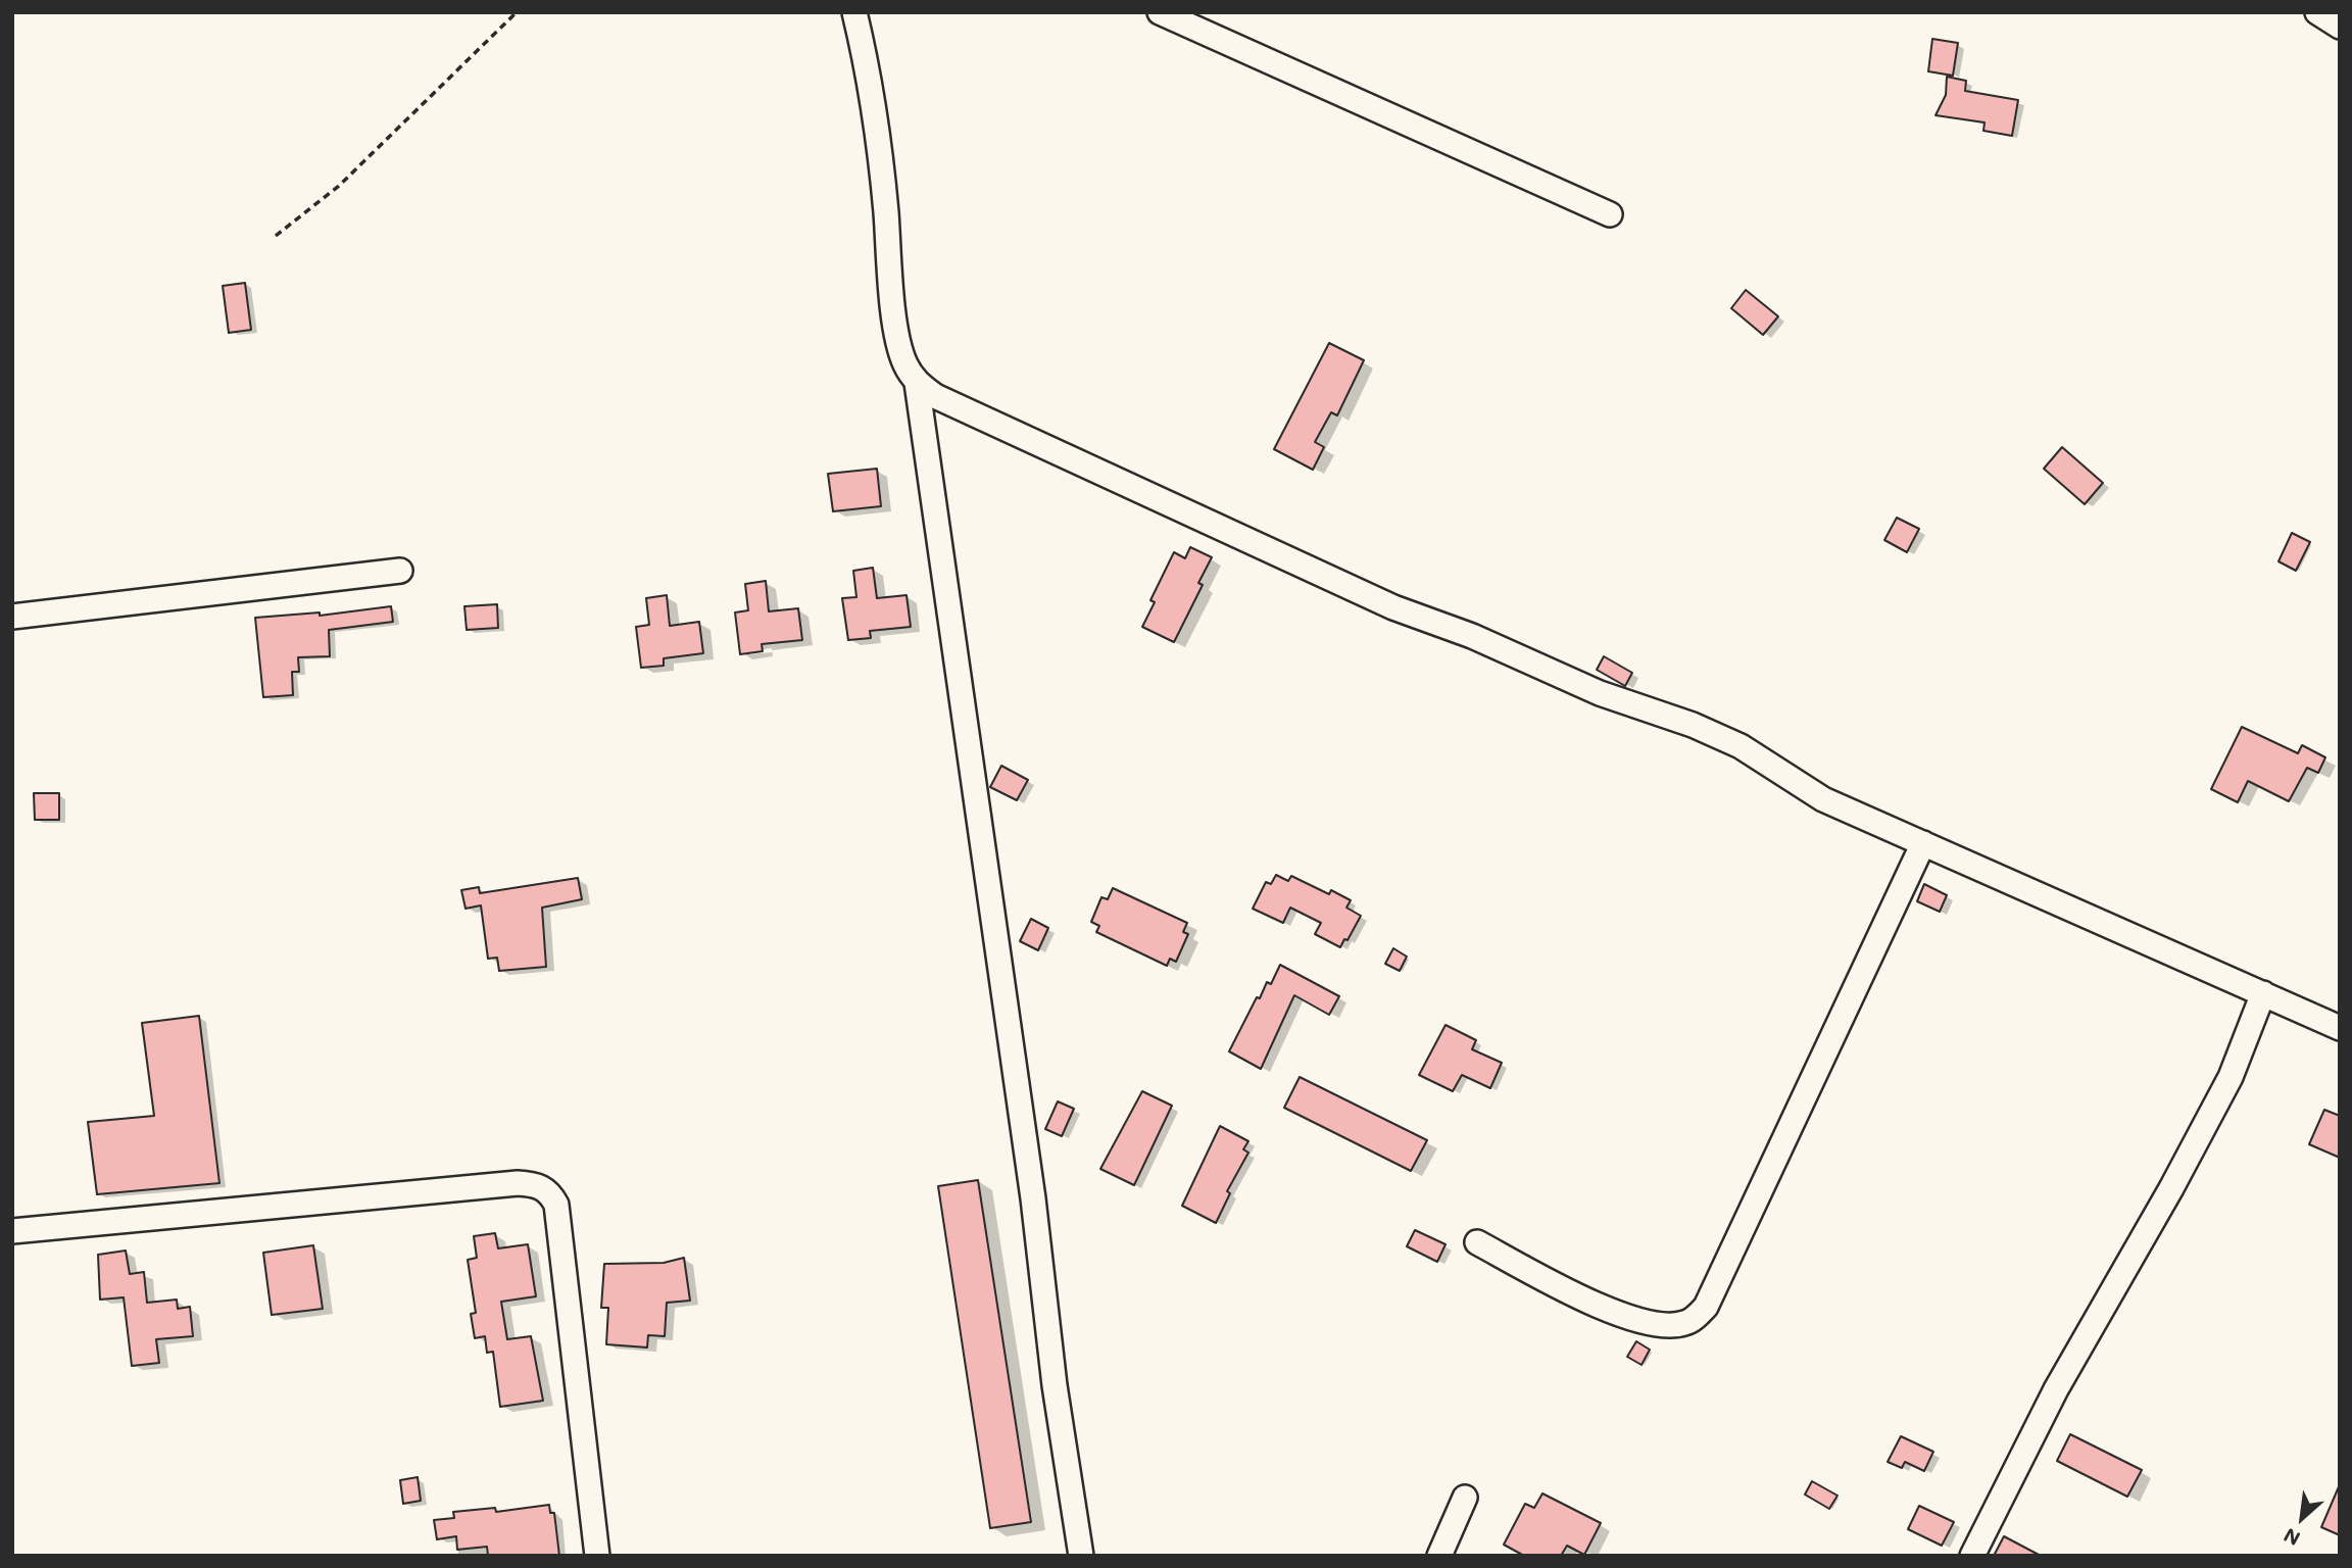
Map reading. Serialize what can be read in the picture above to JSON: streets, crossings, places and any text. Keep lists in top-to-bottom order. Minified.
{"north":"bottom left"}
